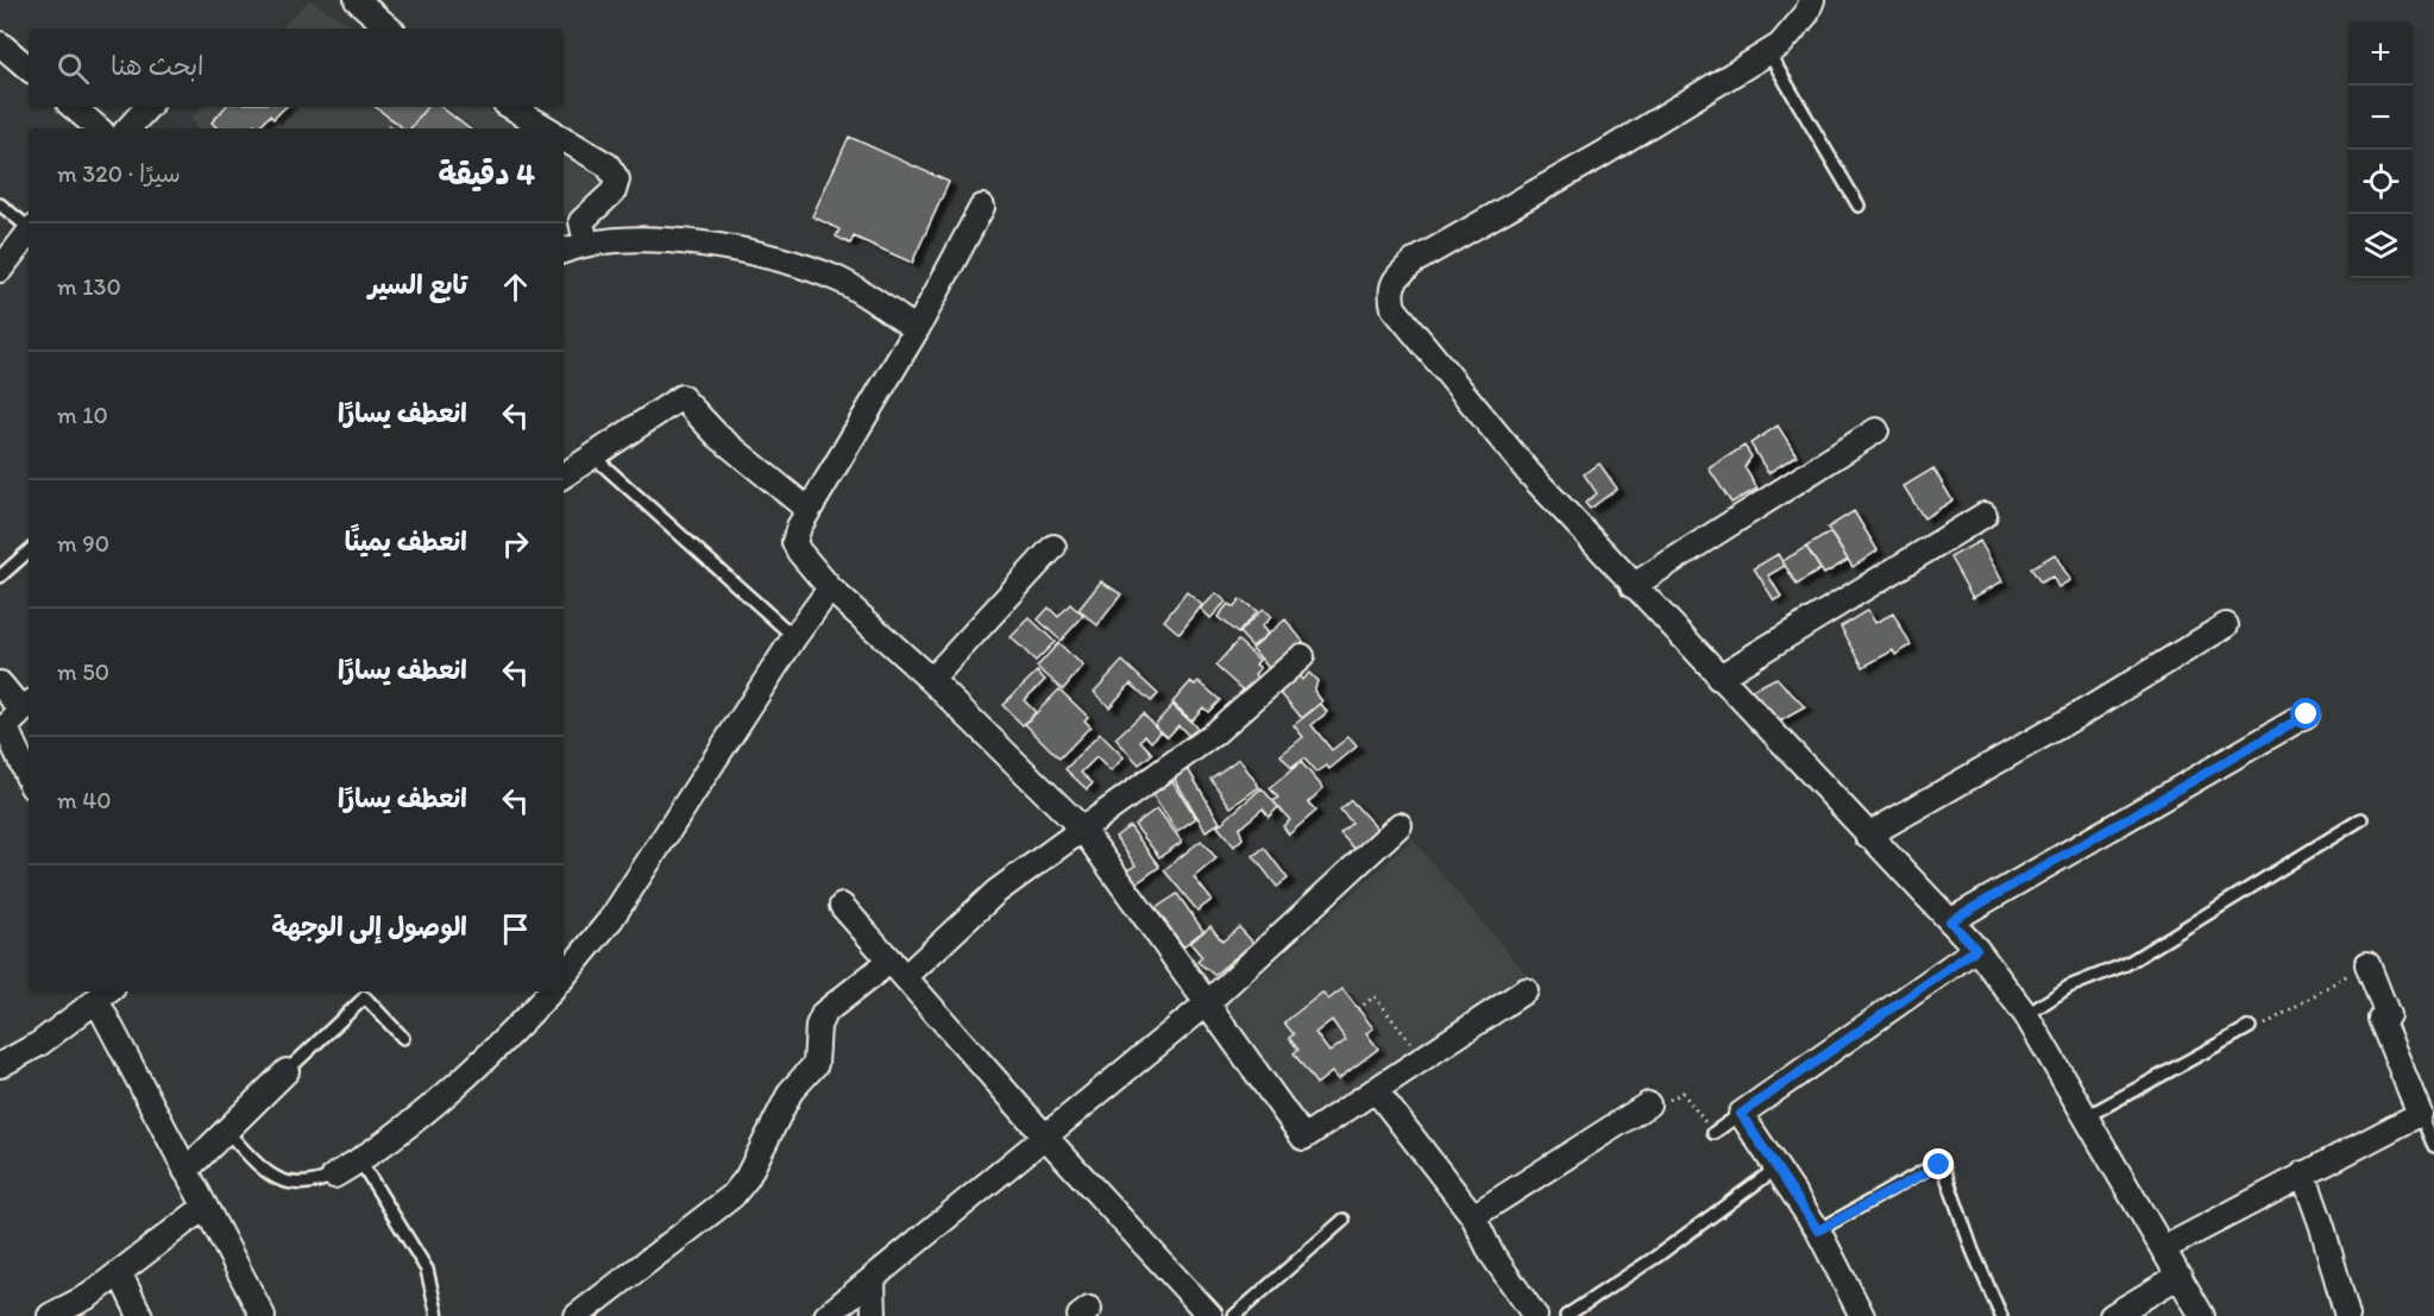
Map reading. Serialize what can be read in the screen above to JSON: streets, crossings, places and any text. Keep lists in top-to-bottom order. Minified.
{"page":{"map_buttons":["+","−"],"search":"ابحث هنا","heading":["4 دقيقة","سيرًا · 320 m"],"list":[["تابع السير","130 m"],["انعطف يسارًا","10 m"],["انعطف يمينًا","90 m"],["انعطف يسارًا","50 m"],["انعطف يسارًا","40 m"],"الوصول إلى الوجهة"]}}
